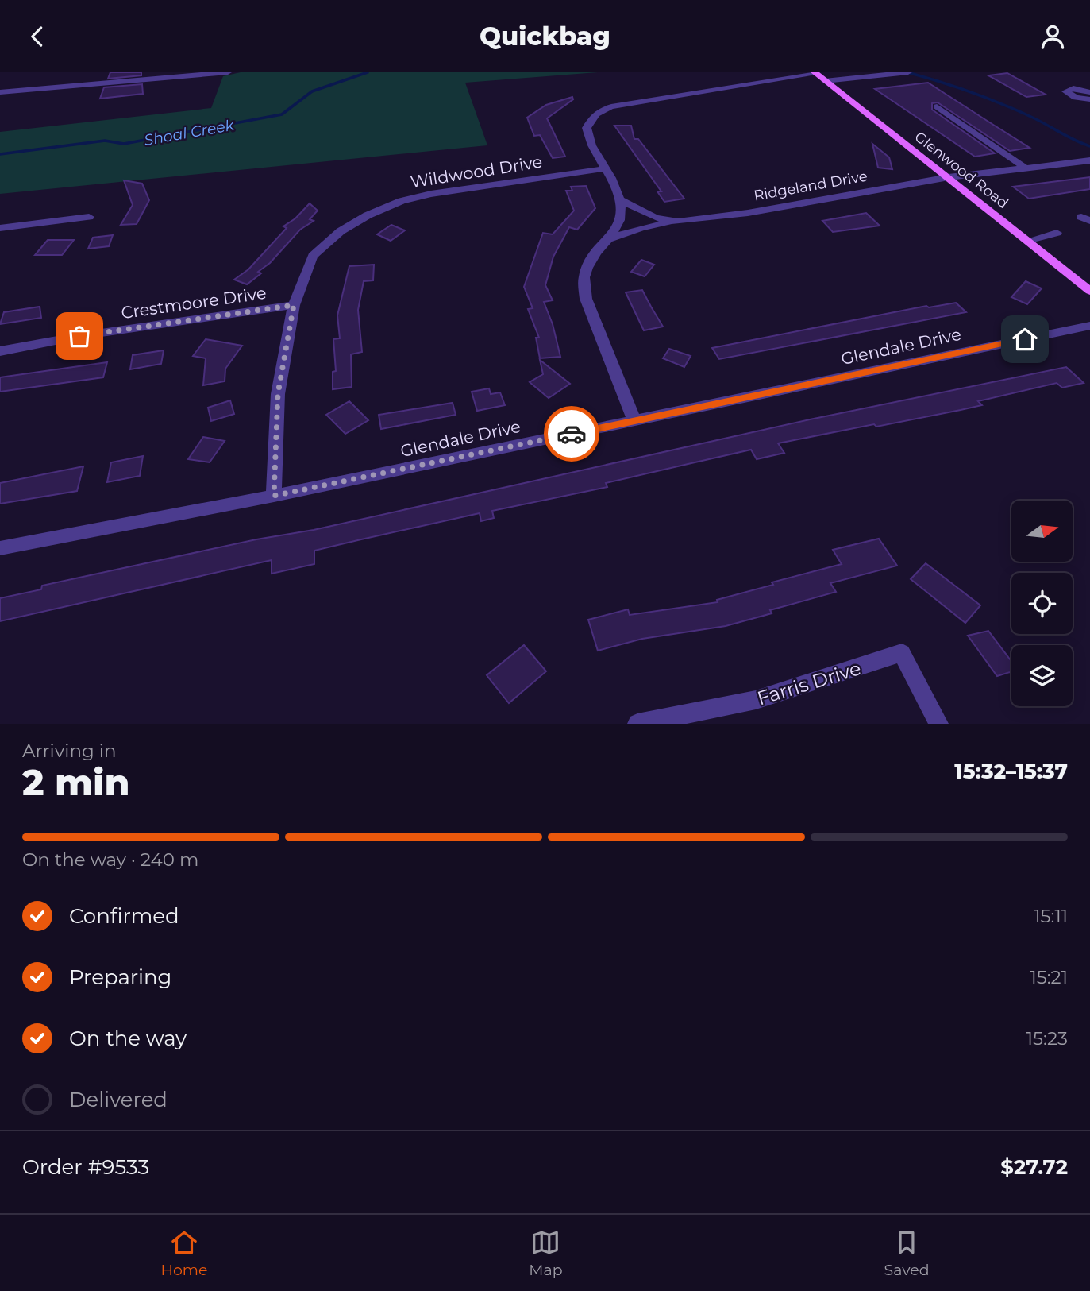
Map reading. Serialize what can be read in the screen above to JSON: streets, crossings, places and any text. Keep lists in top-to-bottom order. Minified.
{"streets":{"main road":["Glenwood Road"],"street":["Wildwood Drive","Ridgeland Drive","Crestmoore Drive","Glendale Drive","Farris Drive"]},"crossings":[["Glenwood Road","Ridgeland Drive"],["Wildwood Drive","Crestmoore Drive"],["Wildwood Drive","Glendale Drive"]],"water":["Shoal Creek"],"north":"right","page":{"header":"Quickbag","heading":["2 min","Arriving in","15:32–15:37"],"panel":["Order #9533","$27.72"],"bar":"On the way · 240 m","list":[["Confirmed","15:11"],["Preparing","15:21"],["On the way","15:23"],"Delivered"],"tabs":["Home","Map","Saved"]}}
